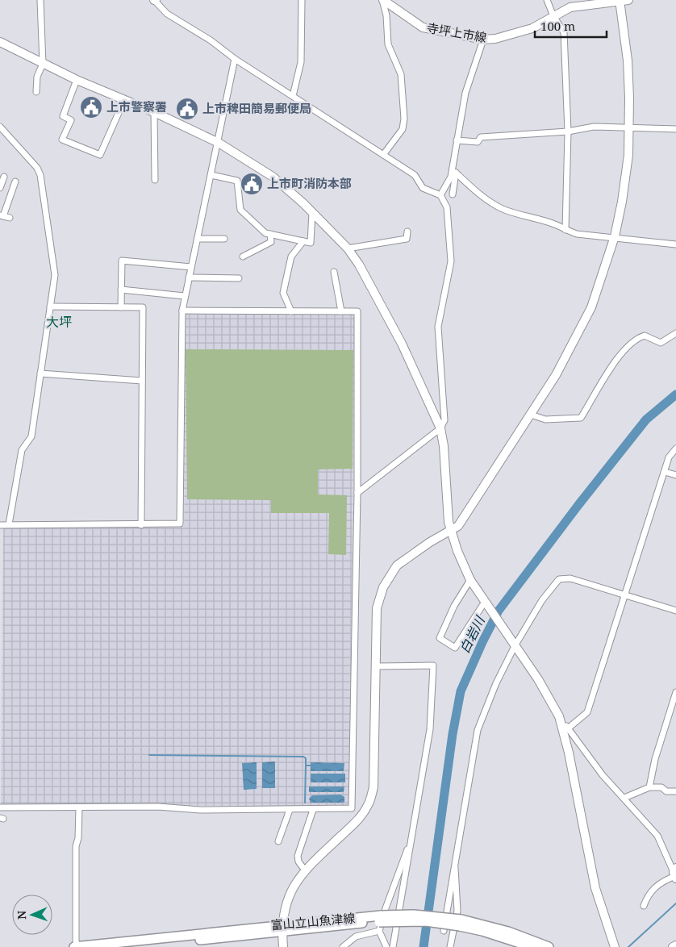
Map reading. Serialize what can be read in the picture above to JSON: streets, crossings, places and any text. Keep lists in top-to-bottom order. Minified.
{"streets":{"main road":["富山立山魚津線"],"street":["寺坪上市線"]},"districts":["大坪"],"water":["白岩川"],"places":{"public building":["上市警察署","上市稗田簡易郵便局","上市町消防本部"]},"scale_bar":"100 m","north":"left"}
